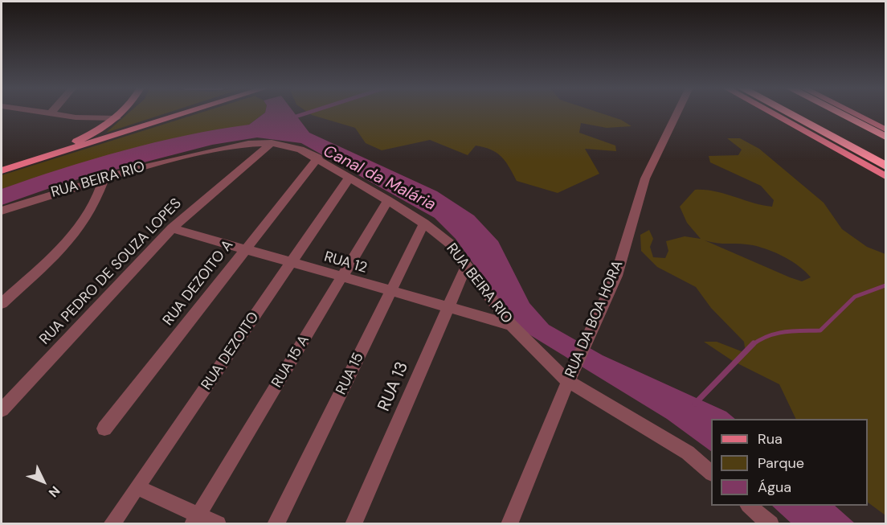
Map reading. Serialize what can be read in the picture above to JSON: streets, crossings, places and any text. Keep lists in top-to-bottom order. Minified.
{"streets":{"street":["RUA BEIRA RIO","RUA 12","RUA PEDRO DE SOUZA LOPES","RUA DEZOITO A","RUA DA BOA HORA","RUA DEZOITO","RUA 15 A","RUA 15","RUA 13"]},"crossings":[["RUA BEIRA RIO","RUA 12"],["RUA BEIRA RIO","RUA PEDRO DE SOUZA LOPES"],["RUA BEIRA RIO","RUA DEZOITO A"],["RUA BEIRA RIO","RUA DA BOA HORA"],["RUA BEIRA RIO","RUA DEZOITO"],["RUA BEIRA RIO","RUA 15 A"],["RUA BEIRA RIO","RUA 15"],["RUA BEIRA RIO","RUA 13"],["RUA 12","RUA PEDRO DE SOUZA LOPES"],["RUA 12","RUA DEZOITO A"],["RUA 12","RUA DEZOITO"],["RUA 12","RUA 15 A"],["RUA 12","RUA 15"],["RUA 12","RUA 13"]],"water":["Canal da Malária"],"legend":["Rua","Parque","Água"],"north":"bottom right"}
